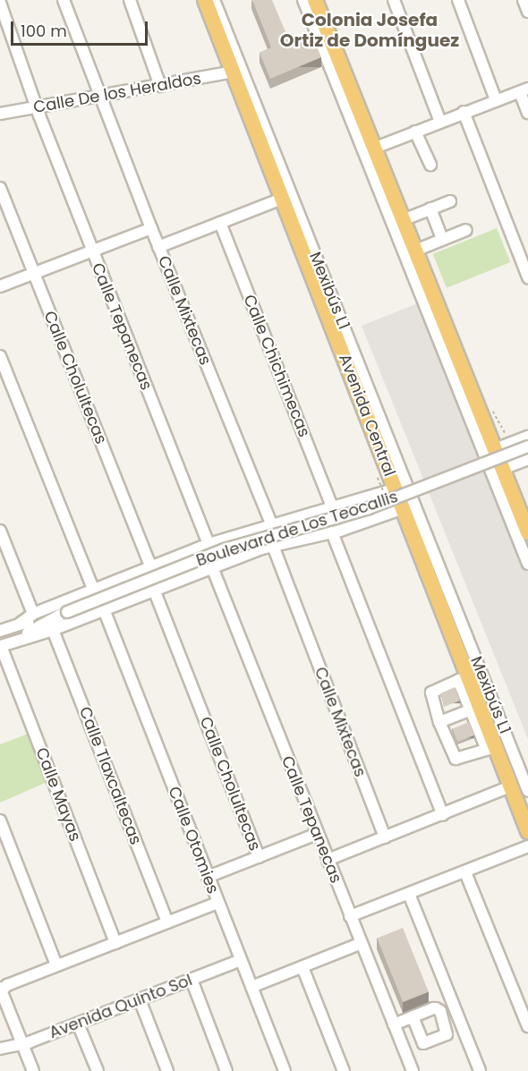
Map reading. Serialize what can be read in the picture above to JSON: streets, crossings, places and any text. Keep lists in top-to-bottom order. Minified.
{"streets":{"highway":["Avenida Central"],"street":["Calle De los Heraldos","Mexibús L1","Calle Mixtecas","Calle Tepanecas","Calle Chichimecas","Calle Cholultecas","Boulevard de Los Teocallis","Calle Tlaxcaltecas","Calle Mayas","Calle Otomies","Avenida Quinto Sol"]},"crossings":[["Calle De los Heraldos","Calle Mixtecas"],["Calle De los Heraldos","Calle Tepanecas"],["Calle De los Heraldos","Avenida Central"],["Calle Mixtecas","Boulevard de Los Teocallis"],["Calle Tepanecas","Boulevard de Los Teocallis"],["Calle Chichimecas","Boulevard de Los Teocallis"],["Calle Cholultecas","Boulevard de Los Teocallis"],["Avenida Central","Boulevard de Los Teocallis"],["Boulevard de Los Teocallis","Calle Tlaxcaltecas"],["Boulevard de Los Teocallis","Calle Mayas"],["Boulevard de Los Teocallis","Calle Otomies"],["Calle Otomies","Avenida Quinto Sol"]],"districts":["Colonia Josefa Ortiz de Domínguez"],"scale_bar":"100 m"}
